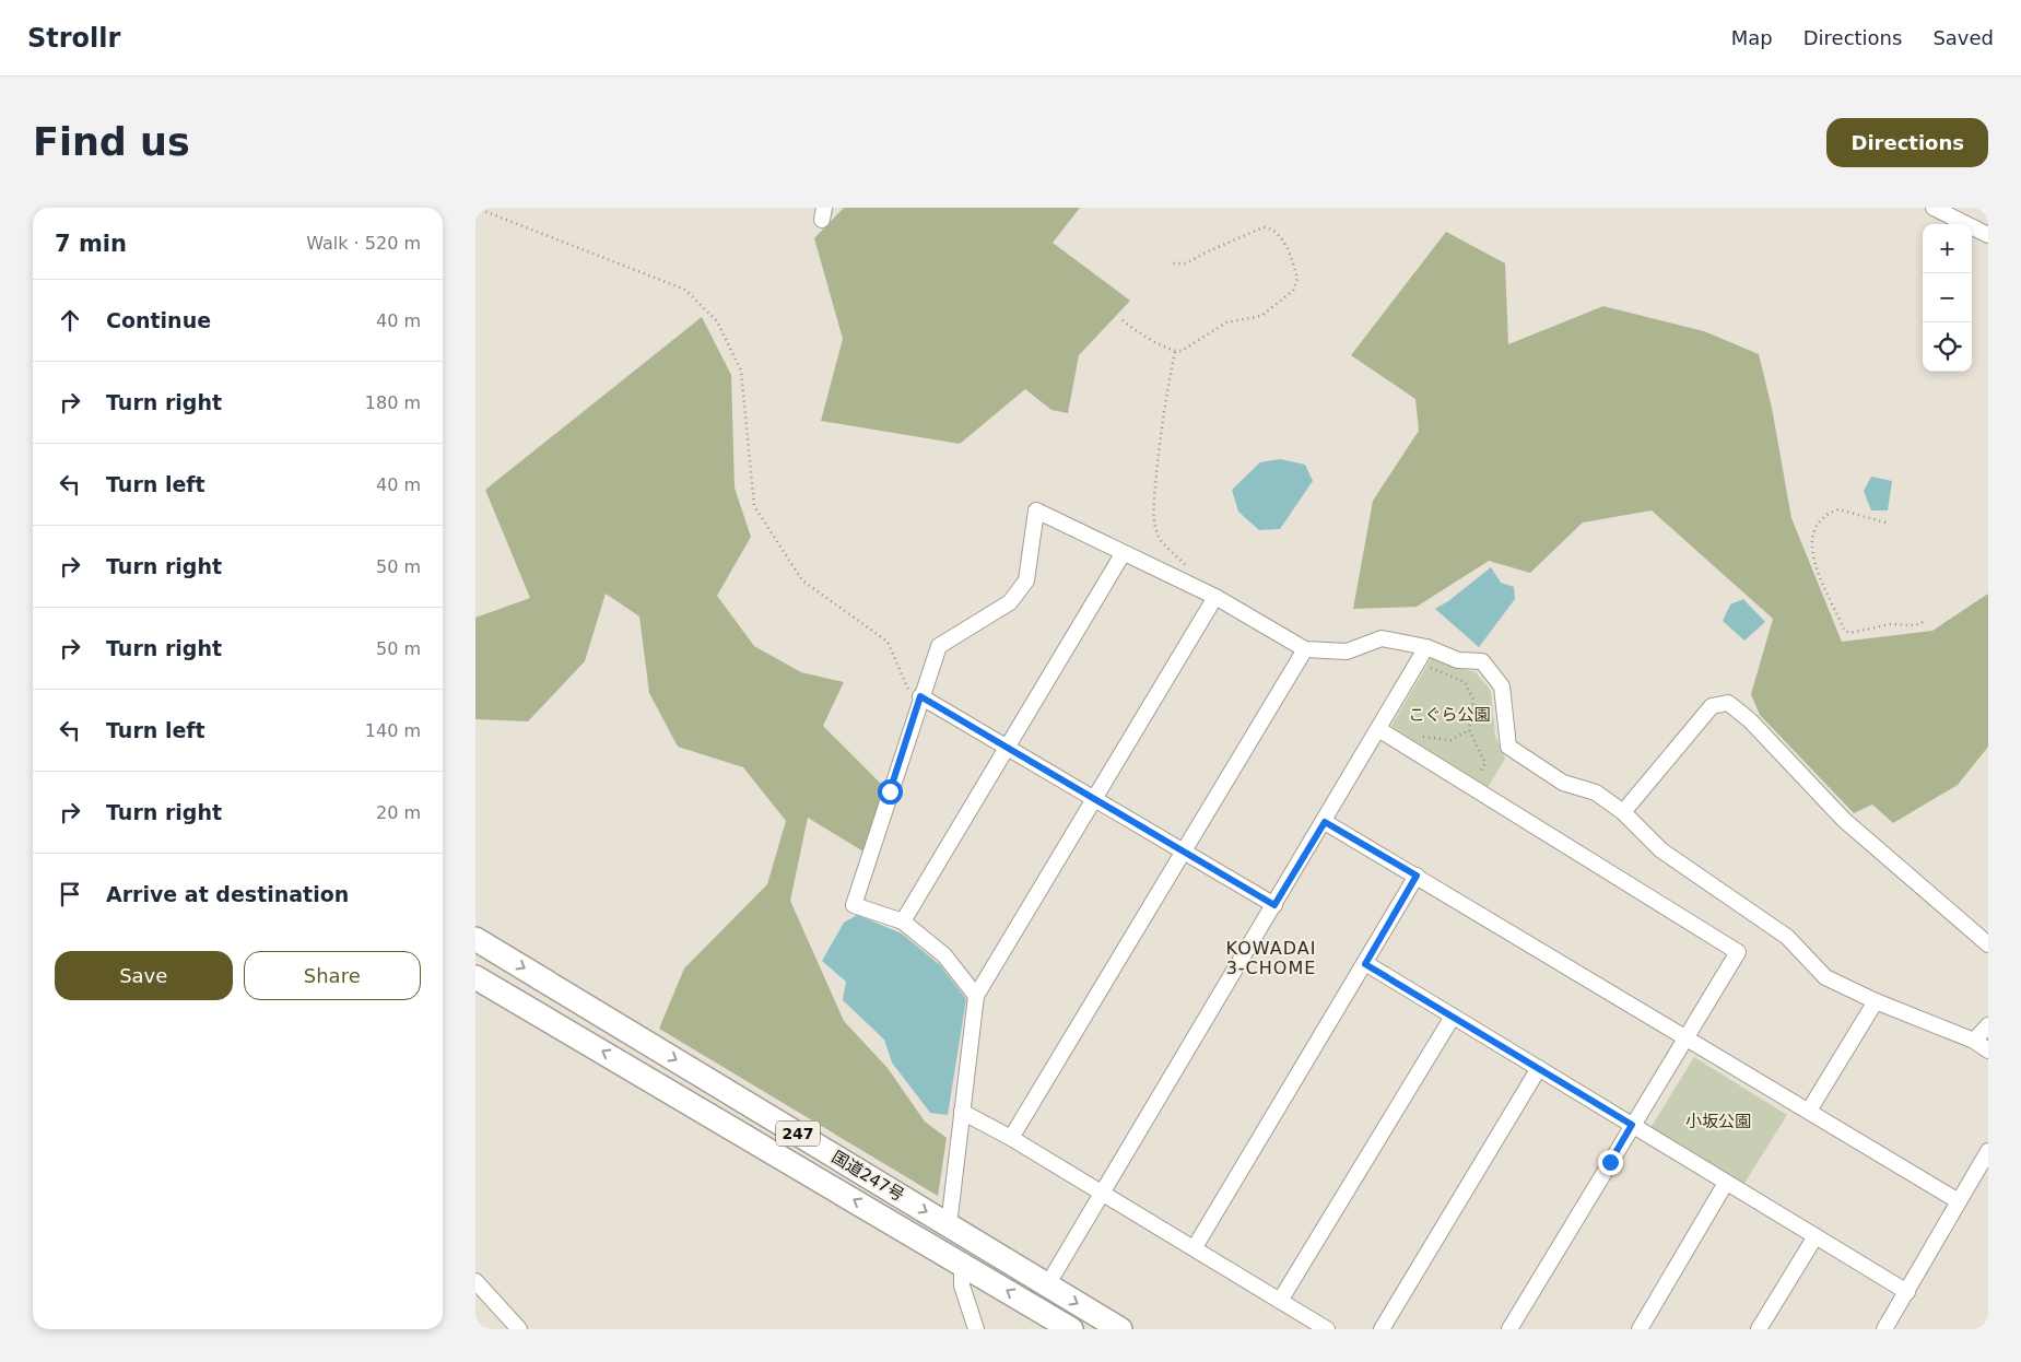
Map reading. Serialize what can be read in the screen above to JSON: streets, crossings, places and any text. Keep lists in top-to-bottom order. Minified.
{"streets":{"highway":["247","国道247号"]},"districts":["KOWADAI 3-CHOME"],"parks":["こぐら公園","小坂公園"],"page":{"header":"Strollr","nav":["Map","Directions","Saved"],"buttons":["Directions",["Save","Share"]],"title":"Find us","heading":["7 min","Walk · 520 m"],"map_buttons":["+","−"],"list":[["Continue","40 m"],["Turn right","180 m"],["Turn left","40 m"],["Turn right","50 m"],["Turn right","50 m"],["Turn left","140 m"],["Turn right","20 m"],"Arrive at destination"]}}
